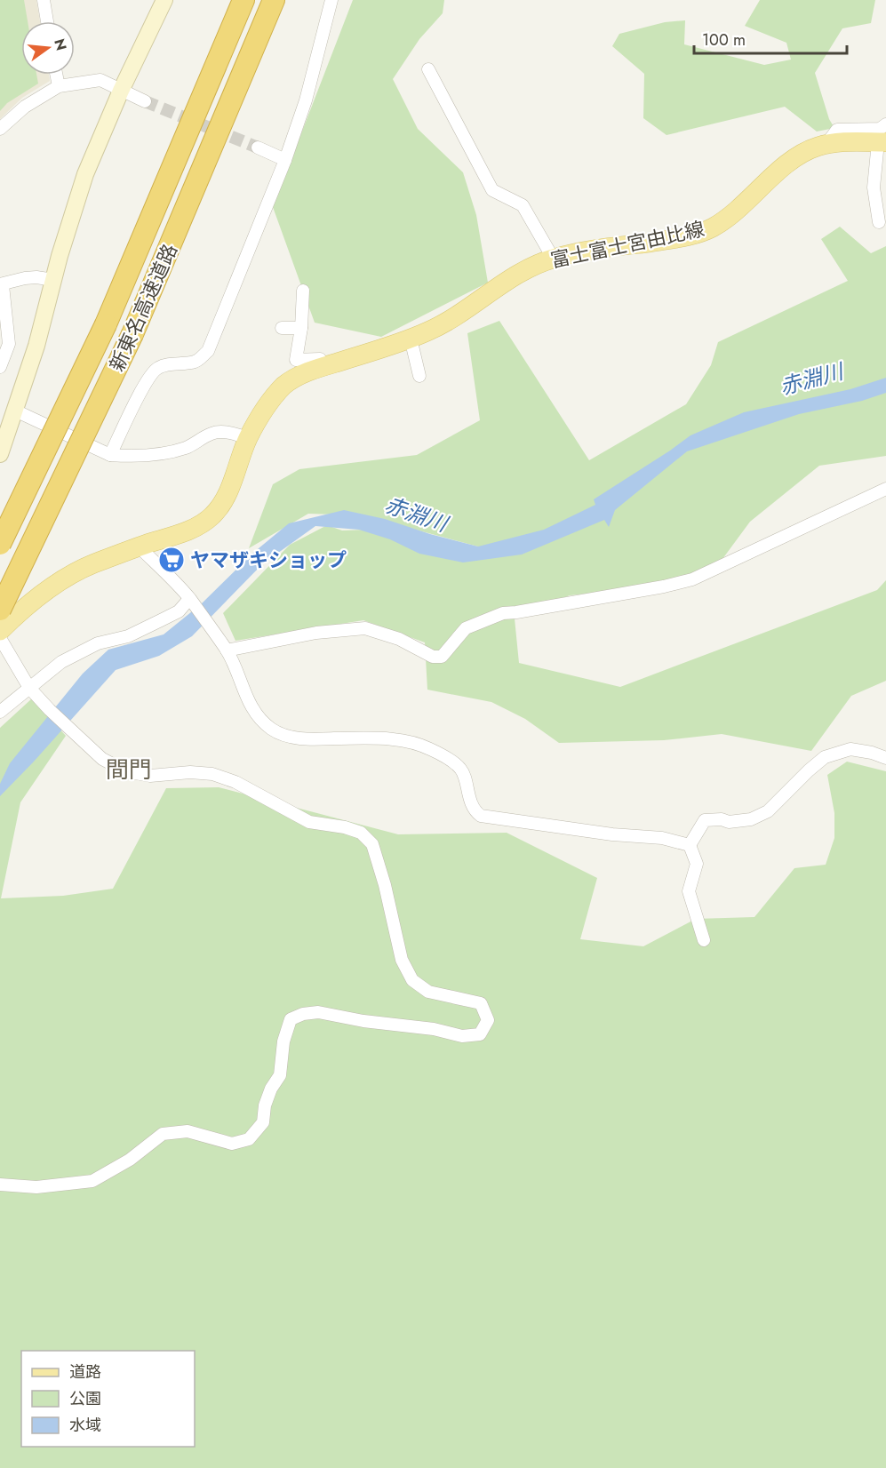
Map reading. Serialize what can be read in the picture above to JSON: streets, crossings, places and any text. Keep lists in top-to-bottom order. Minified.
{"streets":{"highway":["新東名高速道路"],"main road":["富士富士宮由比線"]},"districts":["間門"],"water":["赤淵川"],"places":{"supermarket":["ヤマザキショップ"]},"legend":["道路","公園","水域"],"scale_bar":"100 m","north":"right"}
